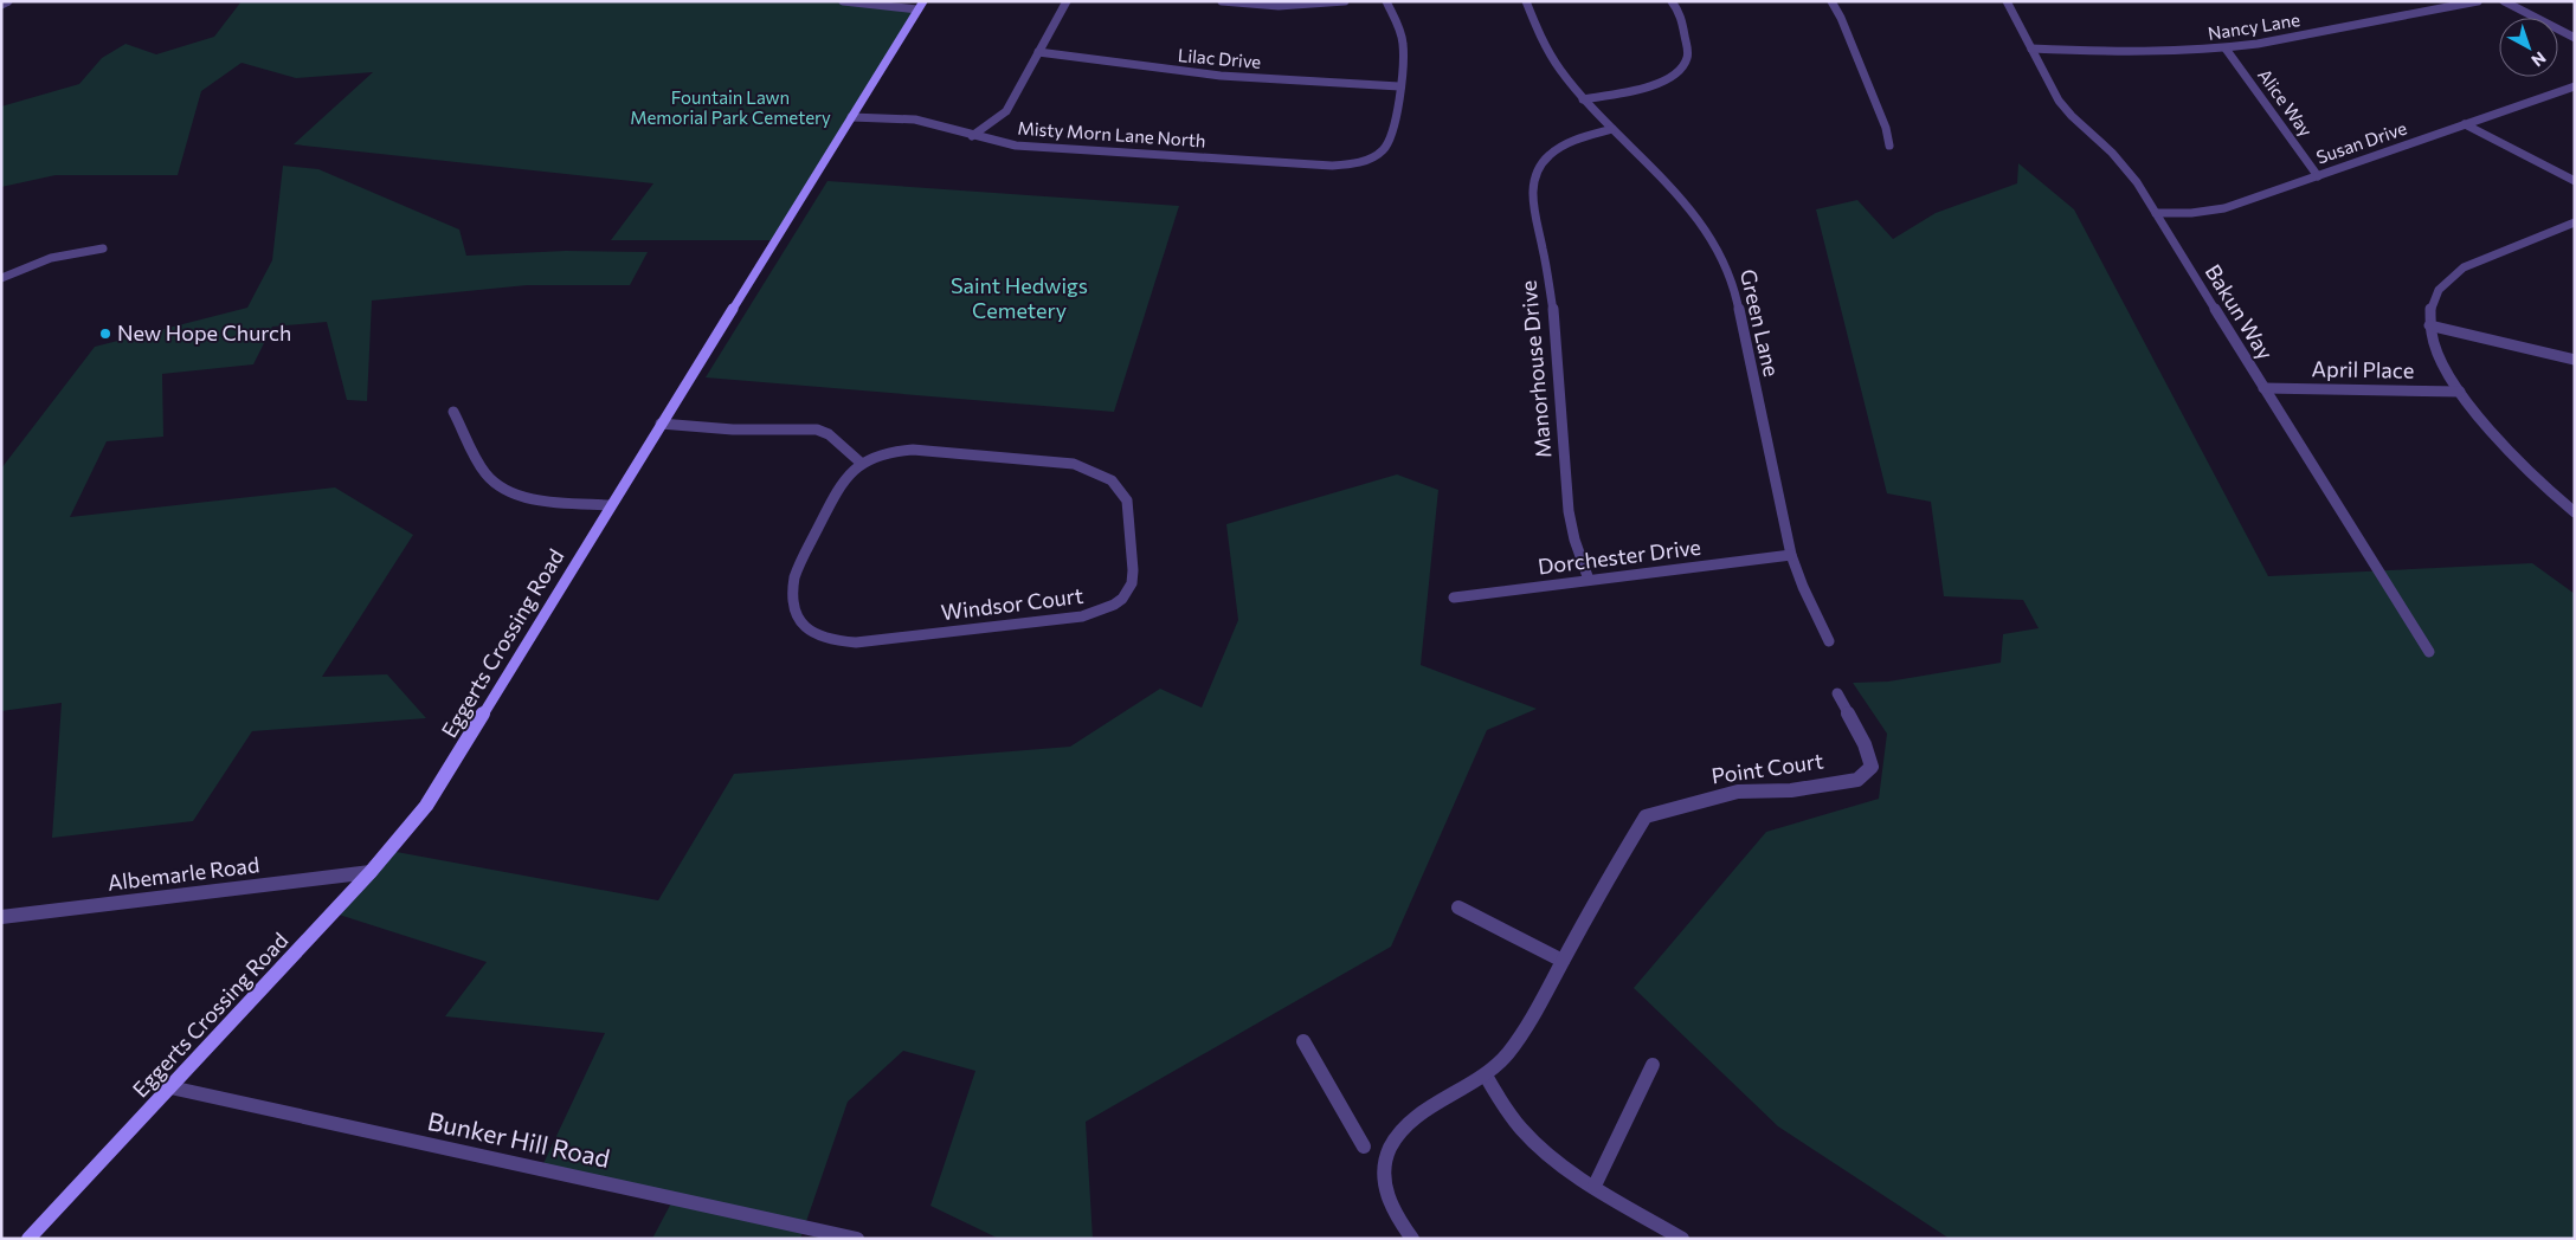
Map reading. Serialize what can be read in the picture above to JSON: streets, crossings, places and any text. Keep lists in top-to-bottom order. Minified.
{"streets":{"street":["Nancy Lane","Lilac Drive","Alice Way","Misty Morn Lane North","Susan Drive","Bakun Way","Green Lane","Manorhouse Drive","April Place","Dorchester Drive","Windsor Court","Eggerts Crossing Road","Point Court","Albemarle Road","Bunker Hill Road"]},"crossings":[["Nancy Lane","Alice Way"],["Nancy Lane","Bakun Way"],["Lilac Drive","Misty Morn Lane North"],["Alice Way","Susan Drive"],["Misty Morn Lane North","Eggerts Crossing Road"],["Susan Drive","Bakun Way"],["Bakun Way","April Place"],["Green Lane","Manorhouse Drive"],["Green Lane","Dorchester Drive"],["Manorhouse Drive","Dorchester Drive"],["Eggerts Crossing Road","Albemarle Road"],["Eggerts Crossing Road","Bunker Hill Road"]],"parks":["Fountain Lawn Memorial Park Cemetery","Saint Hedwigs Cemetery"],"places":["New Hope Church"],"north":"bottom right"}
